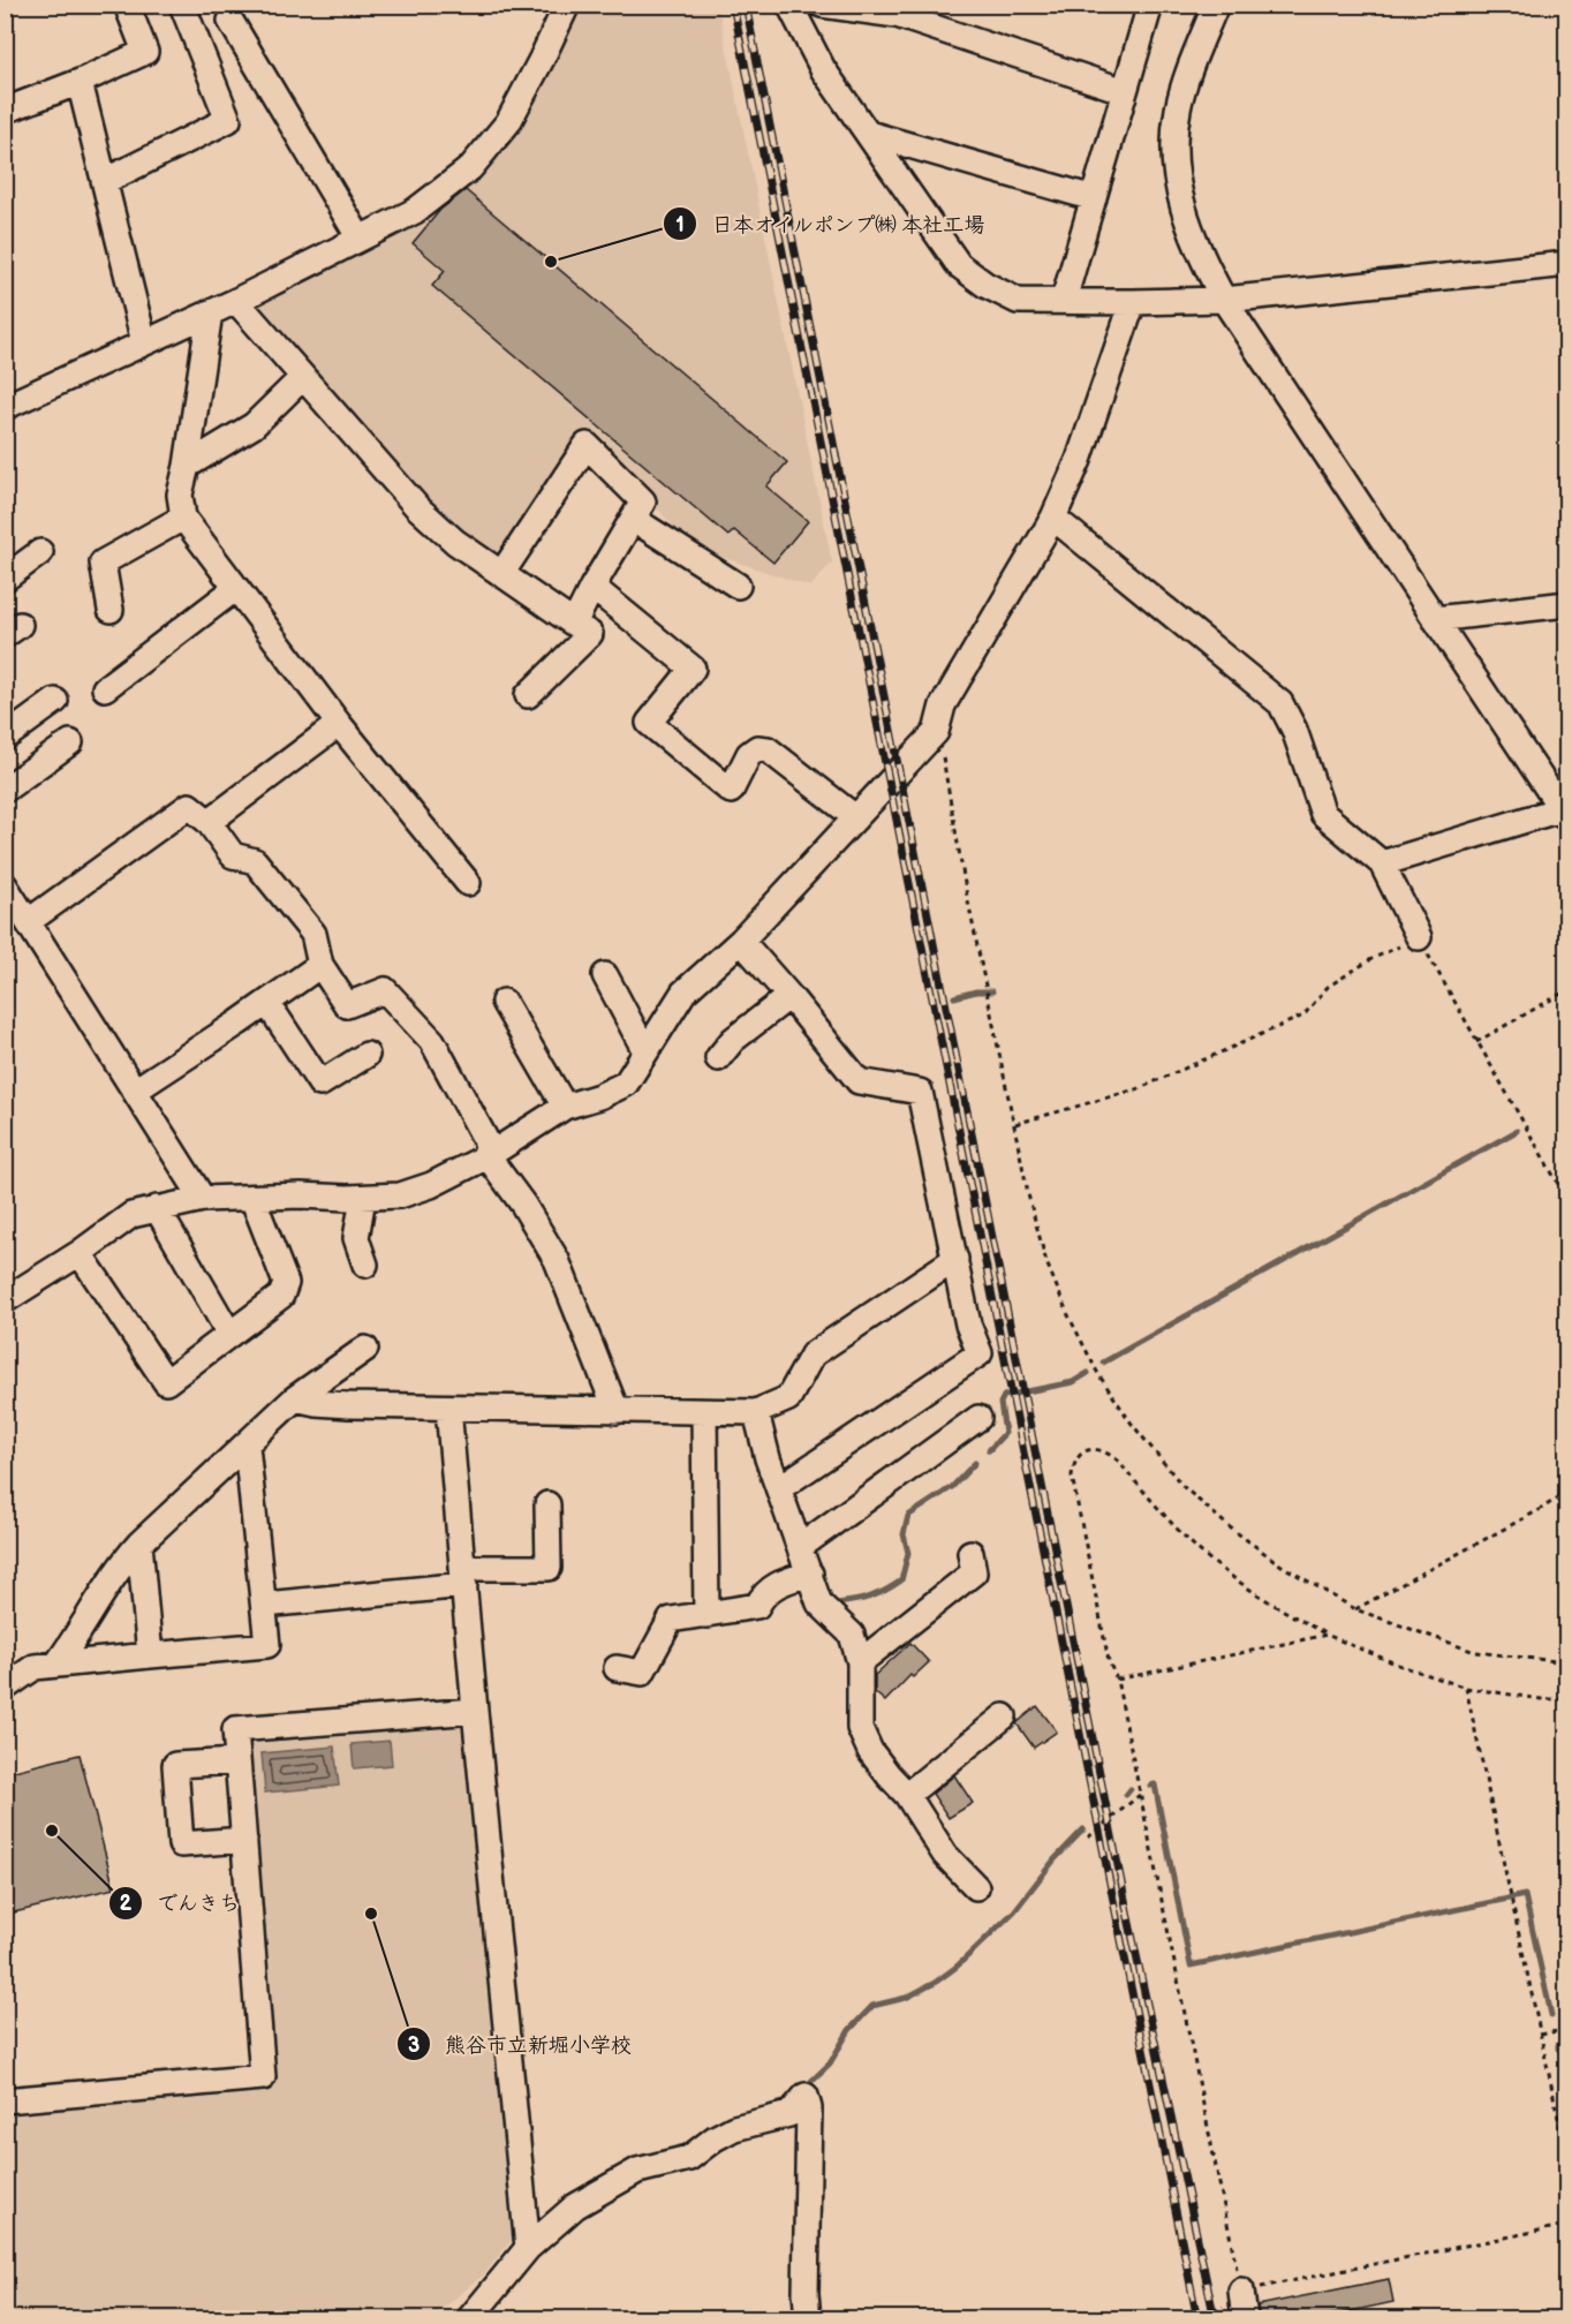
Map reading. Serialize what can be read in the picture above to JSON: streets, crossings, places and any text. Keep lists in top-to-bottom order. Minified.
{"places":["日本オイルポンプ㈱ 本社工場","でんきち","熊谷市立新堀小学校"]}
